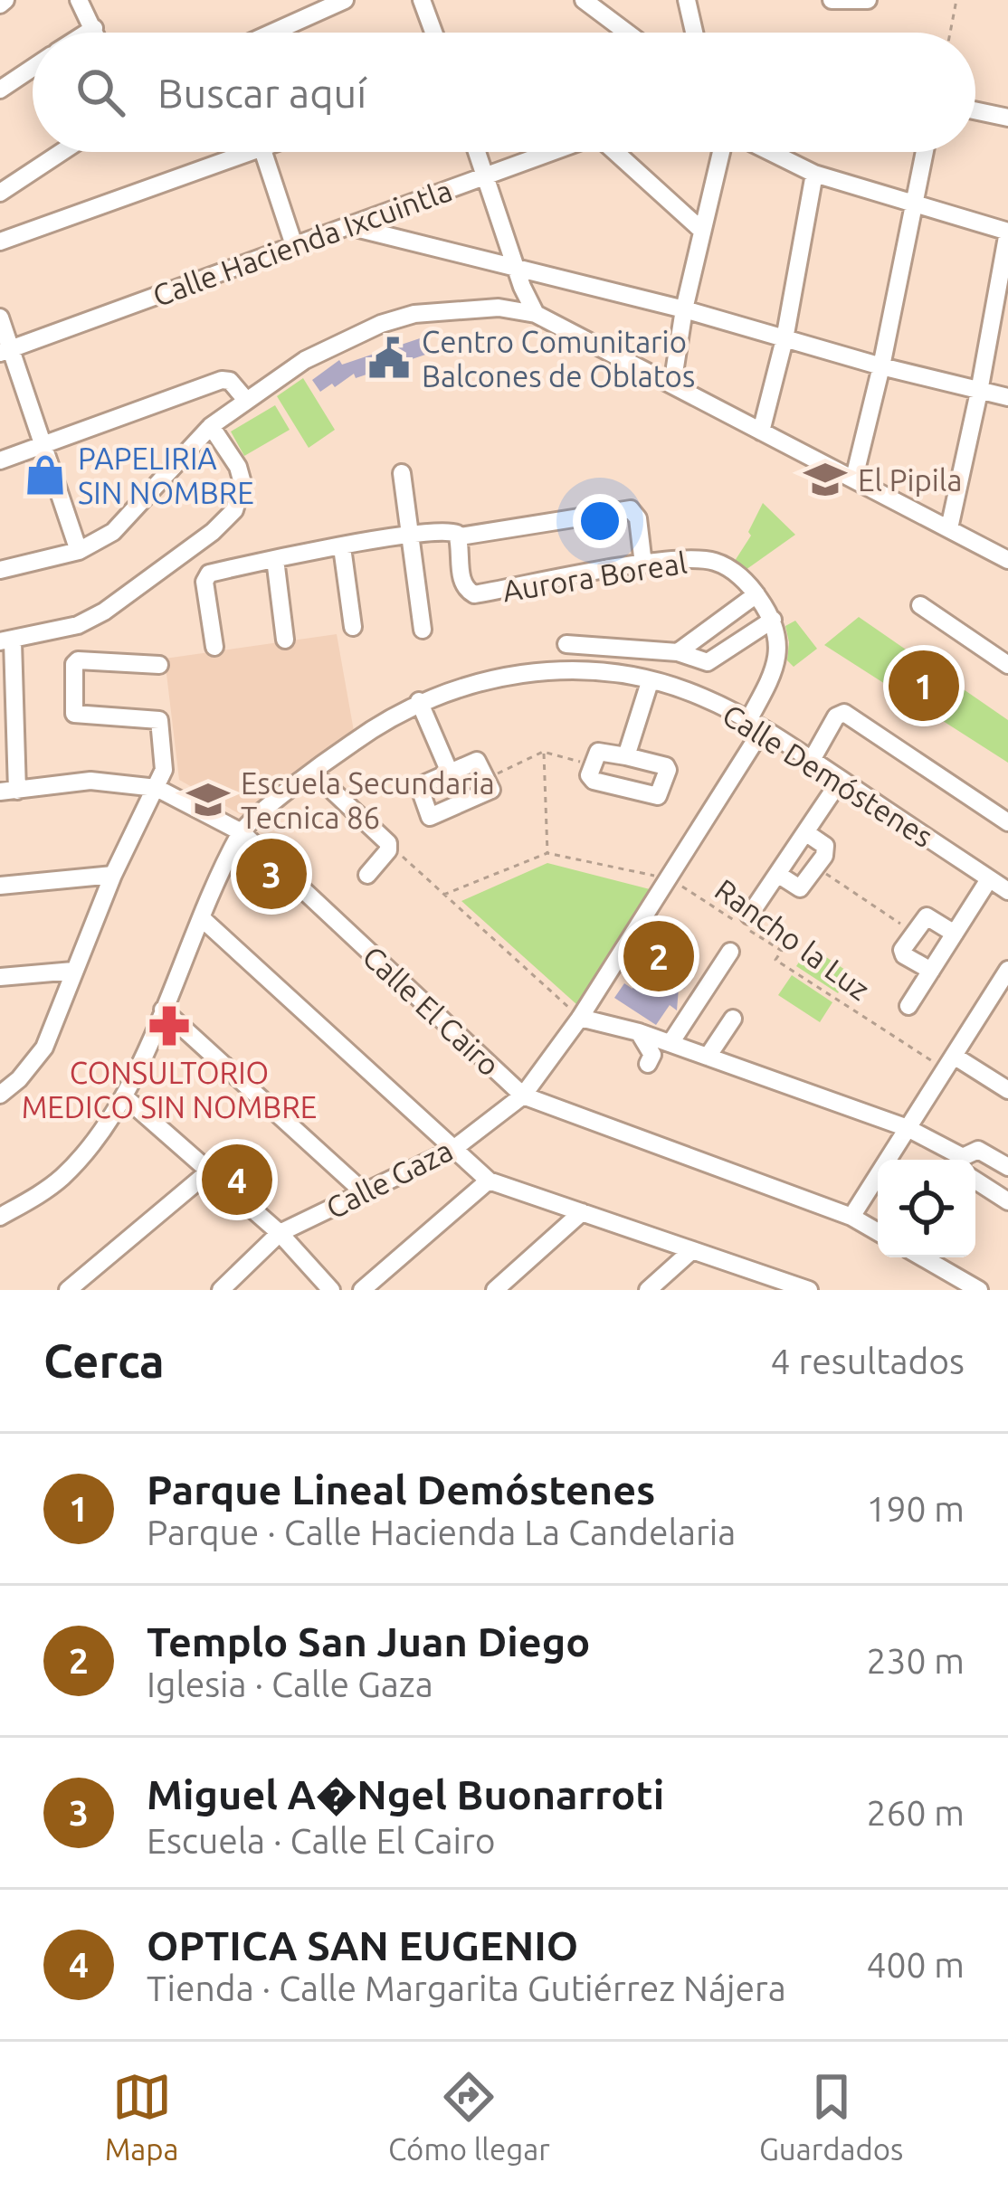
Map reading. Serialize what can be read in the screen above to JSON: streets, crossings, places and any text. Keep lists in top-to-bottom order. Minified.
{"streets":{"street":["Calle Hacienda Ixcuintla","Aurora Boreal","Calle Demóstenes","Calle El Cairo","Calle Gaza"],"path":["Rancho la Luz"]},"crossings":[["Calle Demóstenes","Calle El Cairo"],["Calle Demóstenes","Calle Gaza"],["Rancho la Luz","Calle Gaza"],["Calle El Cairo","Calle Gaza"]],"places":{"public building":["Centro Comunitario Balcones de Oblatos"],"shop":["PAPELIRIA SIN NOMBRE"],"school or university":["El Pipila","Escuela Secundaria Tecnica 86"],"pharmacy":["CONSULTORIO MEDICO SIN NOMBRE"]},"page":{"search":"Buscar aquí","pins":["1","3","2","4"],"heading":["Cerca","4 resultados"],"list":[{"mark":"1","name":"Parque Lineal Demóstenes","note":"Parque · Calle Hacienda La Candelaria","value":"190 m"},{"mark":"2","name":"Templo San Juan Diego","note":"Iglesia · Calle Gaza","value":"230 m"},{"mark":"3","name":"Miguel A�Ngel Buonarroti","note":"Escuela · Calle El Cairo","value":"260 m"},{"mark":"4","name":"OPTICA SAN EUGENIO","note":"Tienda · Calle Margarita Gutiérrez Nájera","value":"400 m"}],"nav":["Mapa","Cómo llegar","Guardados"]}}
